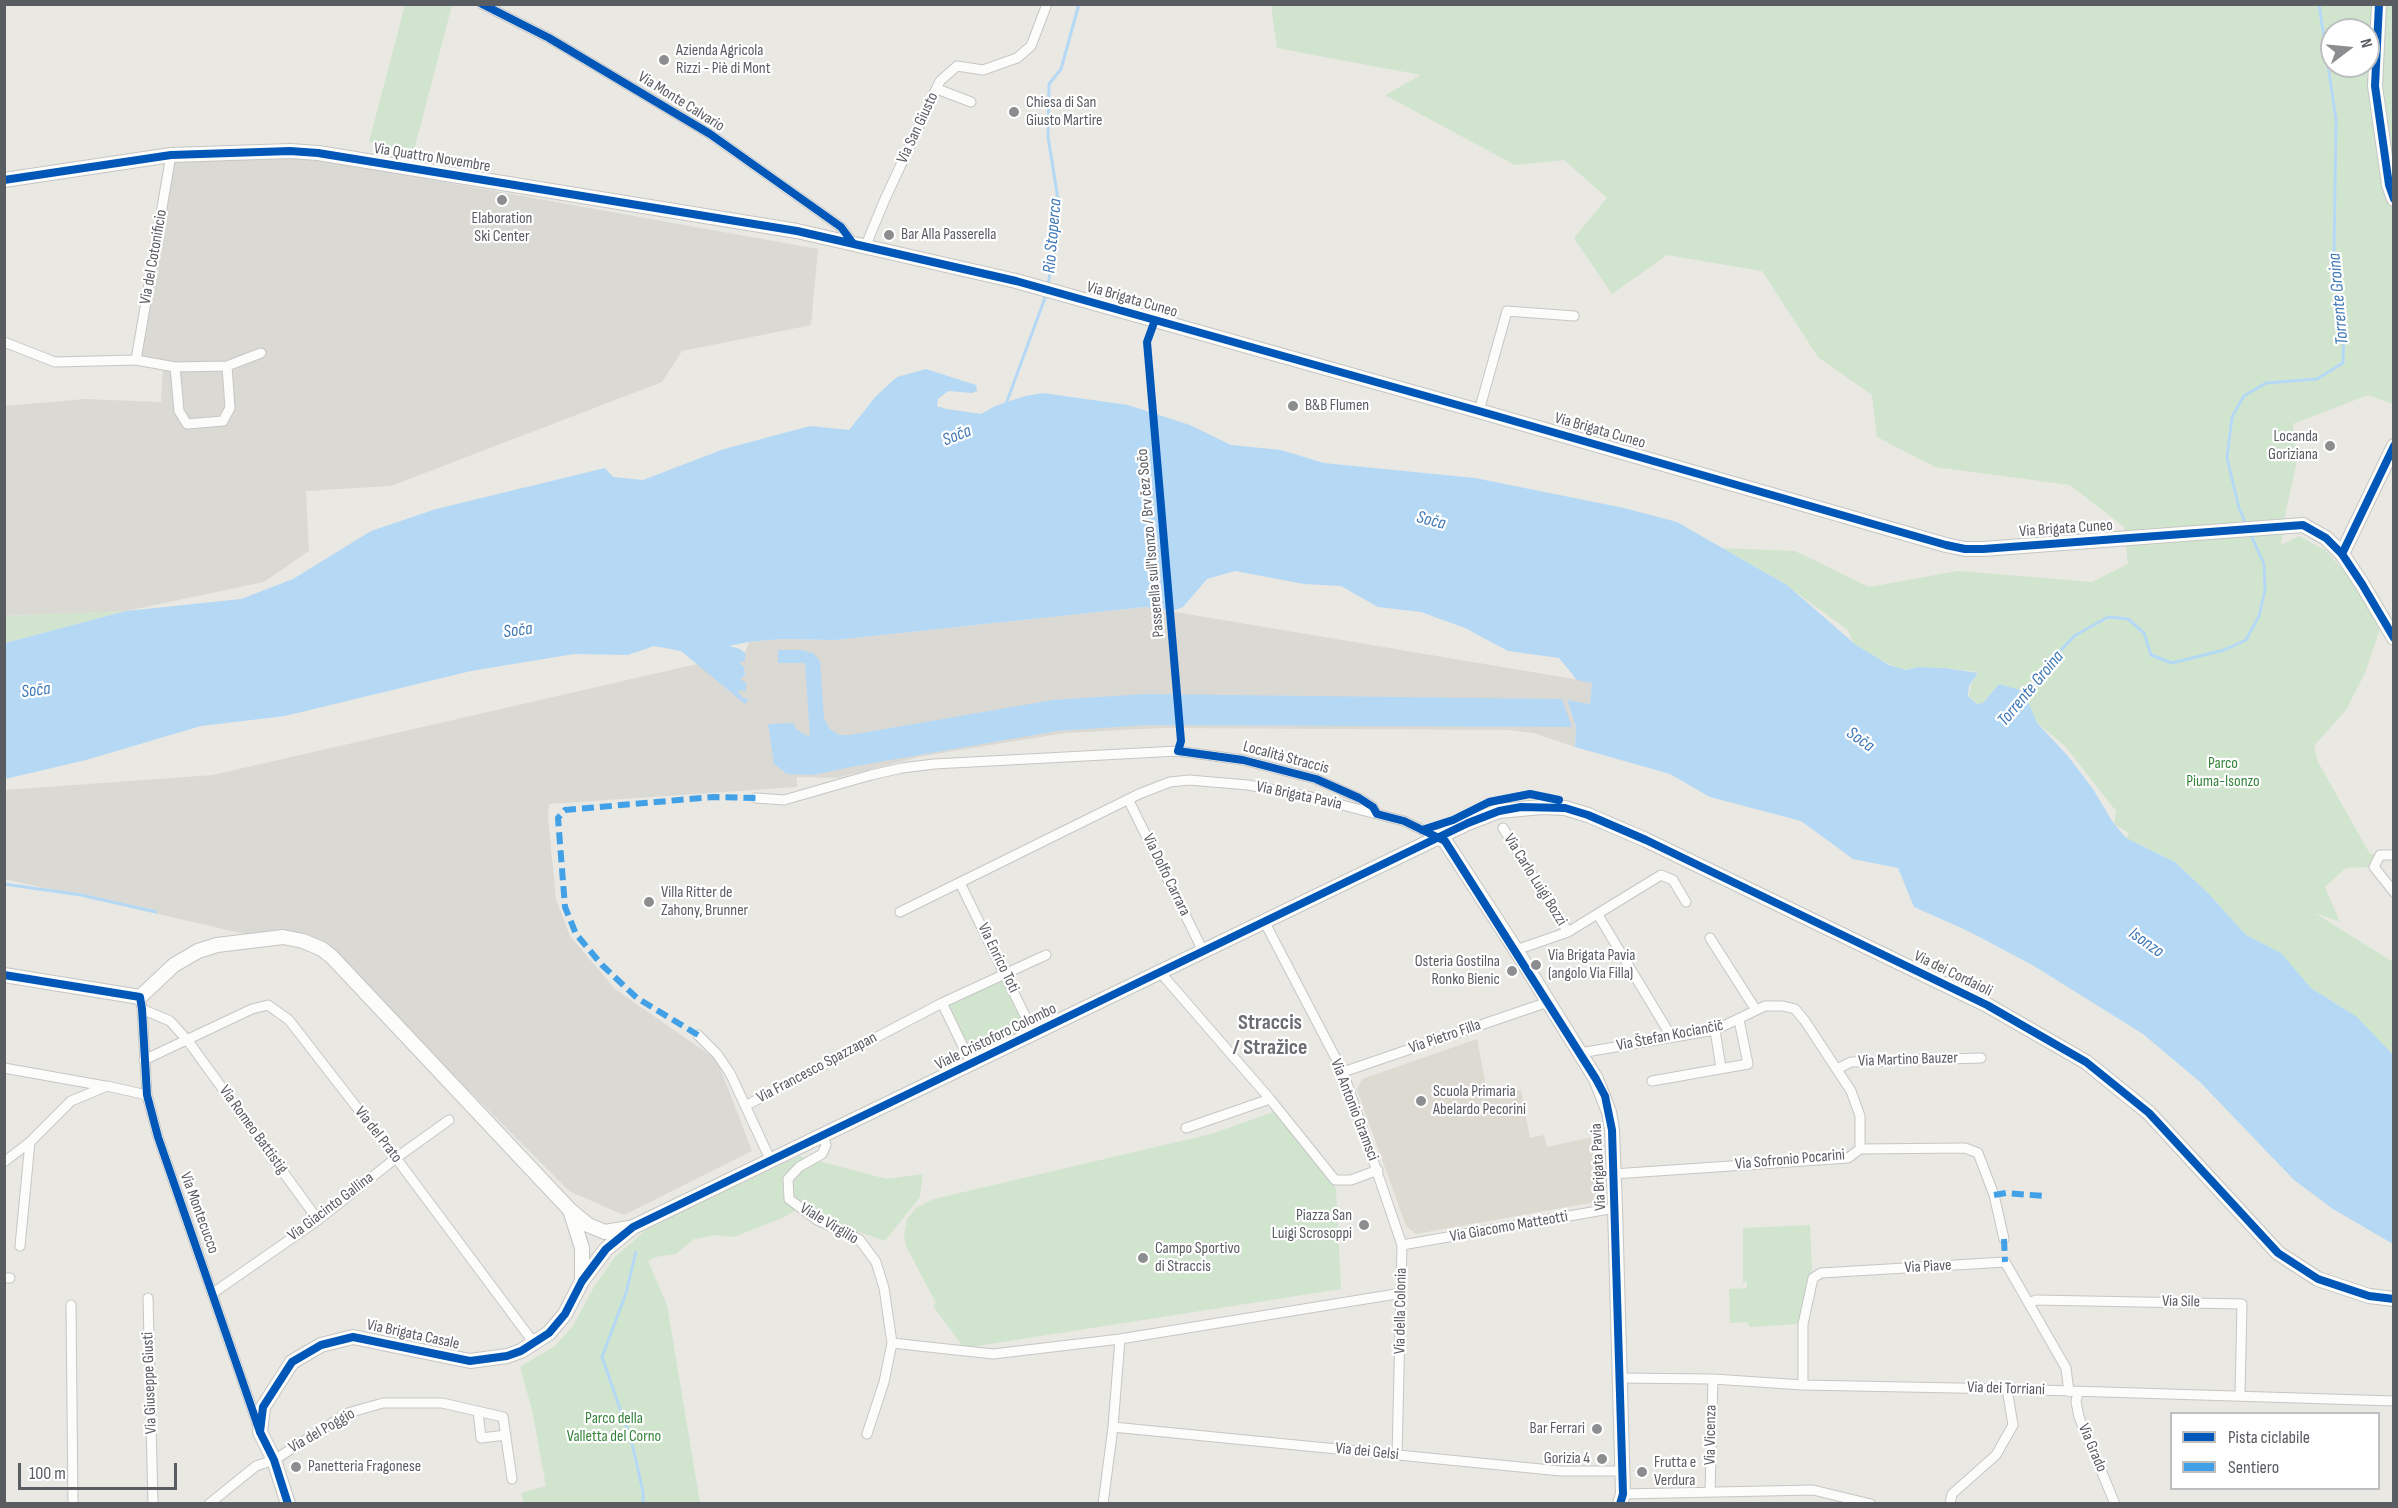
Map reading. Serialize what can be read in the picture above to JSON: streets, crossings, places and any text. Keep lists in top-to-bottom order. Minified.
{"streets":{"street":["Via Monte Calvario","Via San Giusto","Via Quattro Novembre","Via del Cotonificio","Via Brigata Cuneo","Località Straccis","Via Brigata Pavia","Via Dolfo Carrara","Via Carlo Luigi Bozzi","Via Enrico Toti","Via dei Cordaioli","Via Štefan Kociančič","Viale Cristoforo Colombo","Via Pietro Filla","Via Martino Bauzer","Via Francesco Spazzapan","Via Antonio Gramsci","Via Romeo Battistig","Via del Prato","Via Sofronio Pocarini","Via Giacinto Gallina","Via Montecucco","Viale Virgilio","Via Giacomo Matteotti","Via Piave","Via Sile","Via della Colonia","Via Brigata Casale","Via Giuseppe Giusti","Via dei Torriani","Via del Poggio","Via Vicenza","Via Grado","Via dei Gelsi"],"cycle path":["Passerella sull'Isonzo / Brv čez Sočo"]},"crossings":[["Via Monte Calvario","Via San Giusto"],["Via Monte Calvario","Via Quattro Novembre"],["Via Monte Calvario","Via Brigata Cuneo"],["Via San Giusto","Via Quattro Novembre"],["Via San Giusto","Via Brigata Cuneo"],["Via Quattro Novembre","Via del Cotonificio"],["Via Quattro Novembre","Via Brigata Cuneo"],["Località Straccis","Via Brigata Pavia"],["Via Brigata Pavia","Via Dolfo Carrara"],["Via Brigata Pavia","Via Enrico Toti"],["Via Brigata Pavia","Via dei Cordaioli"],["Via Brigata Pavia","Via Štefan Kociančič"],["Via Brigata Pavia","Viale Cristoforo Colombo"],["Via Brigata Pavia","Via Pietro Filla"],["Via Brigata Pavia","Via Sofronio Pocarini"],["Via Brigata Pavia","Via Giacomo Matteotti"],["Via Brigata Pavia","Via dei Torriani"],["Via Brigata Pavia","Via dei Gelsi"],["Via Dolfo Carrara","Viale Cristoforo Colombo"],["Via Enrico Toti","Viale Cristoforo Colombo"],["Via Enrico Toti","Via Francesco Spazzapan"],["Via dei Cordaioli","Viale Cristoforo Colombo"],["Via Štefan Kociančič","Via Martino Bauzer"],["Via Štefan Kociančič","Via Sofronio Pocarini"],["Viale Cristoforo Colombo","Via Francesco Spazzapan"],["Viale Cristoforo Colombo","Via Antonio Gramsci"],["Viale Cristoforo Colombo","Viale Virgilio"],["Viale Cristoforo Colombo","Via Brigata Casale"],["Via Pietro Filla","Via Antonio Gramsci"],["Via Antonio Gramsci","Via della Colonia"],["Via Romeo Battistig","Via del Prato"],["Via Romeo Battistig","Via Giacinto Gallina"],["Via Romeo Battistig","Via Montecucco"],["Via Romeo Battistig","Via Brigata Casale"],["Via del Prato","Via Giacinto Gallina"],["Via del Prato","Via Brigata Casale"],["Via Giacinto Gallina","Via Montecucco"],["Via Montecucco","Via Brigata Casale"],["Via Giacomo Matteotti","Via della Colonia"],["Via Piave","Via Sile"],["Via Piave","Via dei Torriani"],["Via Piave","Via Grado"],["Via Sile","Via dei Torriani"],["Via della Colonia","Via dei Gelsi"],["Via dei Torriani","Via Vicenza"],["Via dei Torriani","Via Grado"]],"districts":["Straccis / Stražice"],"water":["Rio Stoperca","Torrente Groina","Soča","Isonzo"],"parks":["Parco Piuma-Isonzo","Parco della Valletta del Corno"],"places":["Azienda Agricola Rizzi - Piè di Mont","Chiesa di San Giusto Martire","Elaboration Ski Center","Bar Alla Passerella","B&B Flumen","Locanda Goriziana","Villa Ritter de Zahony, Brunner","Via Brigata Pavia (angolo Via Filla)","Osteria Gostilna Ronko Bienic","Scuola Primaria Abelardo Pecorini","Piazza San Luigi Scrosoppi","Campo Sportivo di Straccis","Bar Ferrari","Gorizia 4","Panetteria Fragonese","Frutta e Verdura"],"legend":["Pista ciclabile","Sentiero"],"scale_bar":"100 m","north":"right"}
